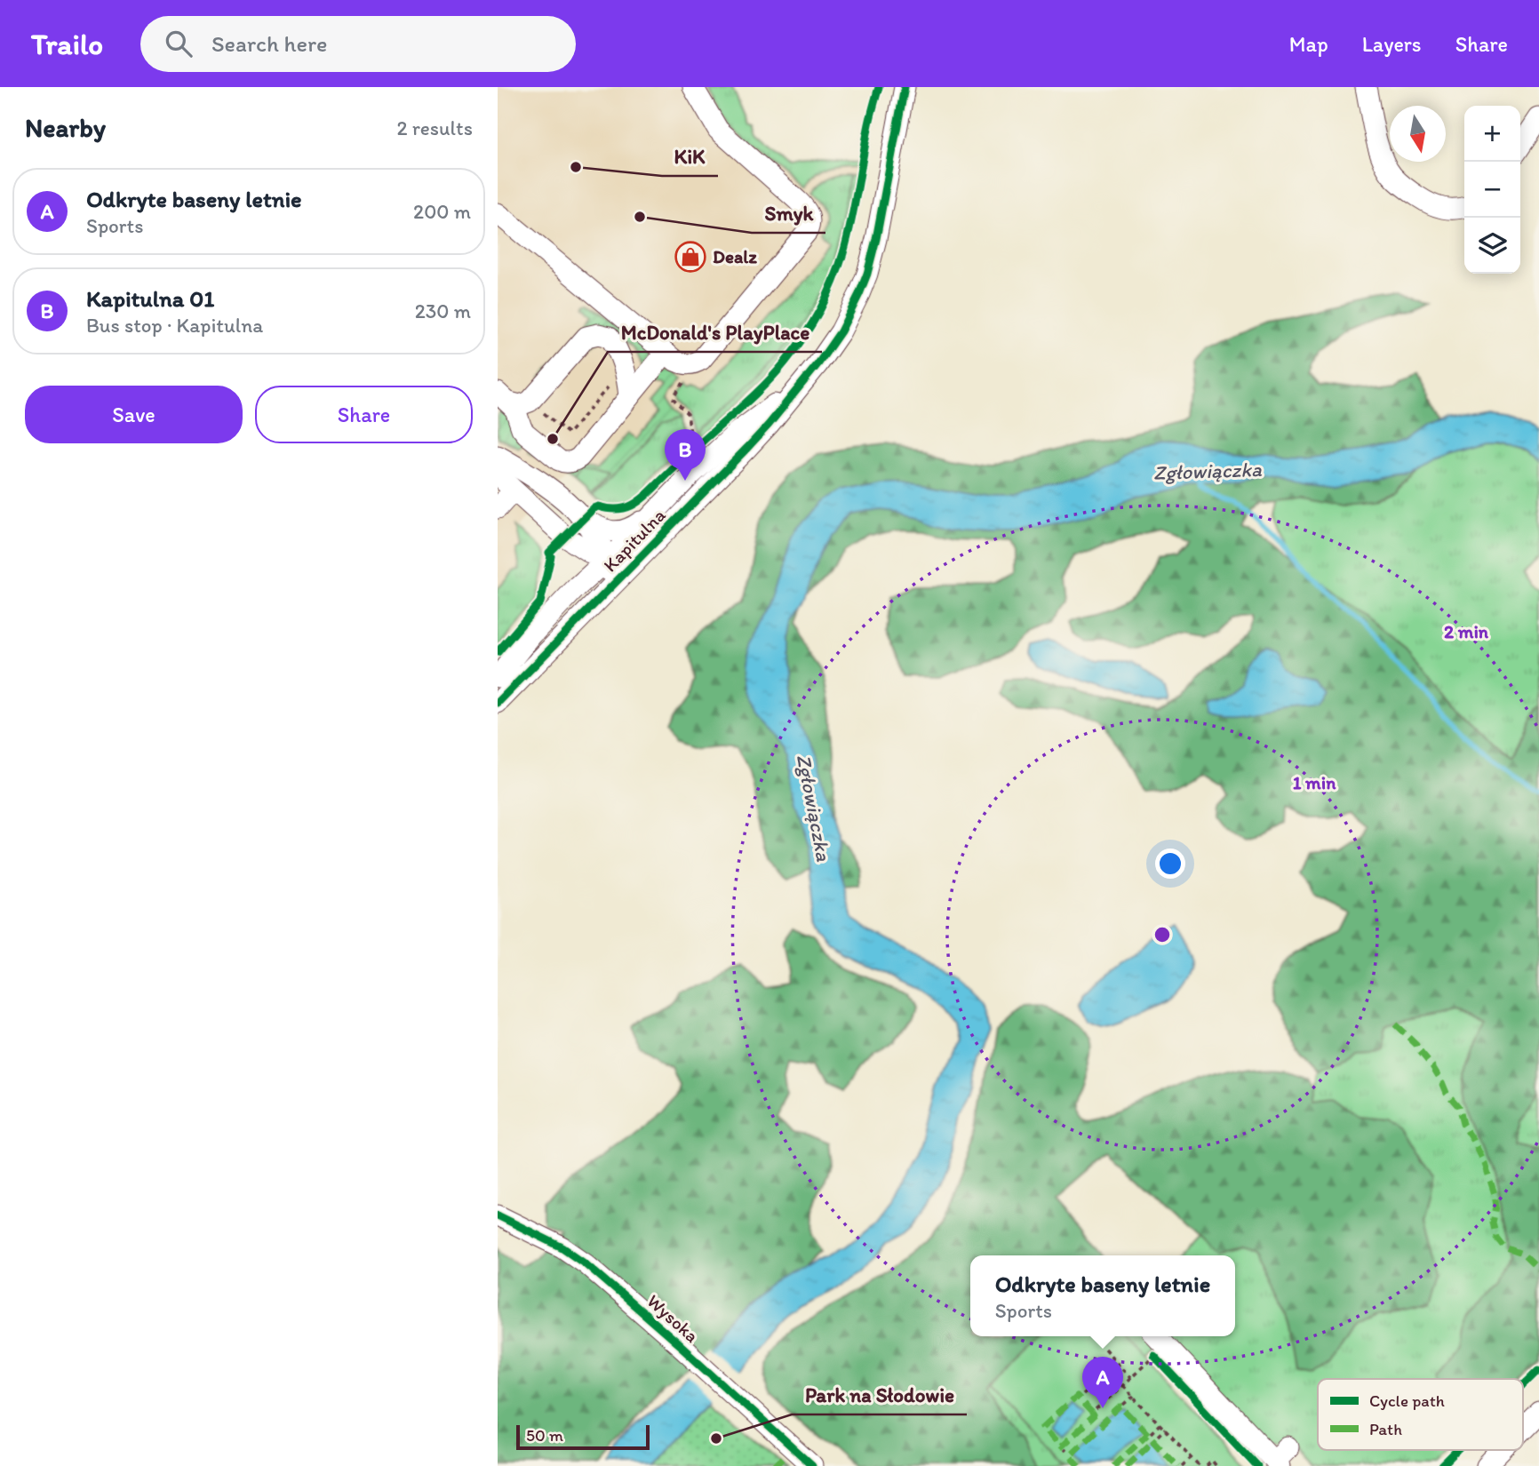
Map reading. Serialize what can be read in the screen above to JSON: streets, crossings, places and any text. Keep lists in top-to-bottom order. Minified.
{"streets":{"street":["Kapitulna","Wysoka"]},"water":["Zgłowiączka"],"places":{"other":["KiK","Smyk","McDonald's PlayPlace","Park na Słodowie"],"shop":["Dealz"]},"legend":["Cycle path","Path"],"scale_bar":"50 m","north":"bottom","page":{"header":"Trailo","search":"Search here","nav":["Map","Layers","Share"],"heading":["Nearby","2 results"],"map_buttons":["+","−"],"list":[{"mark":"A","name":"Odkryte baseny letnie","note":"Sports","value":"200 m"},{"mark":"B","name":"Kapitulna 01","note":"Bus stop · Kapitulna","value":"230 m"}],"buttons":["Save","Share"],"pins":["B","A"],"popup":["Odkryte baseny letnie","Sports"],"scale":"50 m"},"rings":["2 min","1 min"]}
